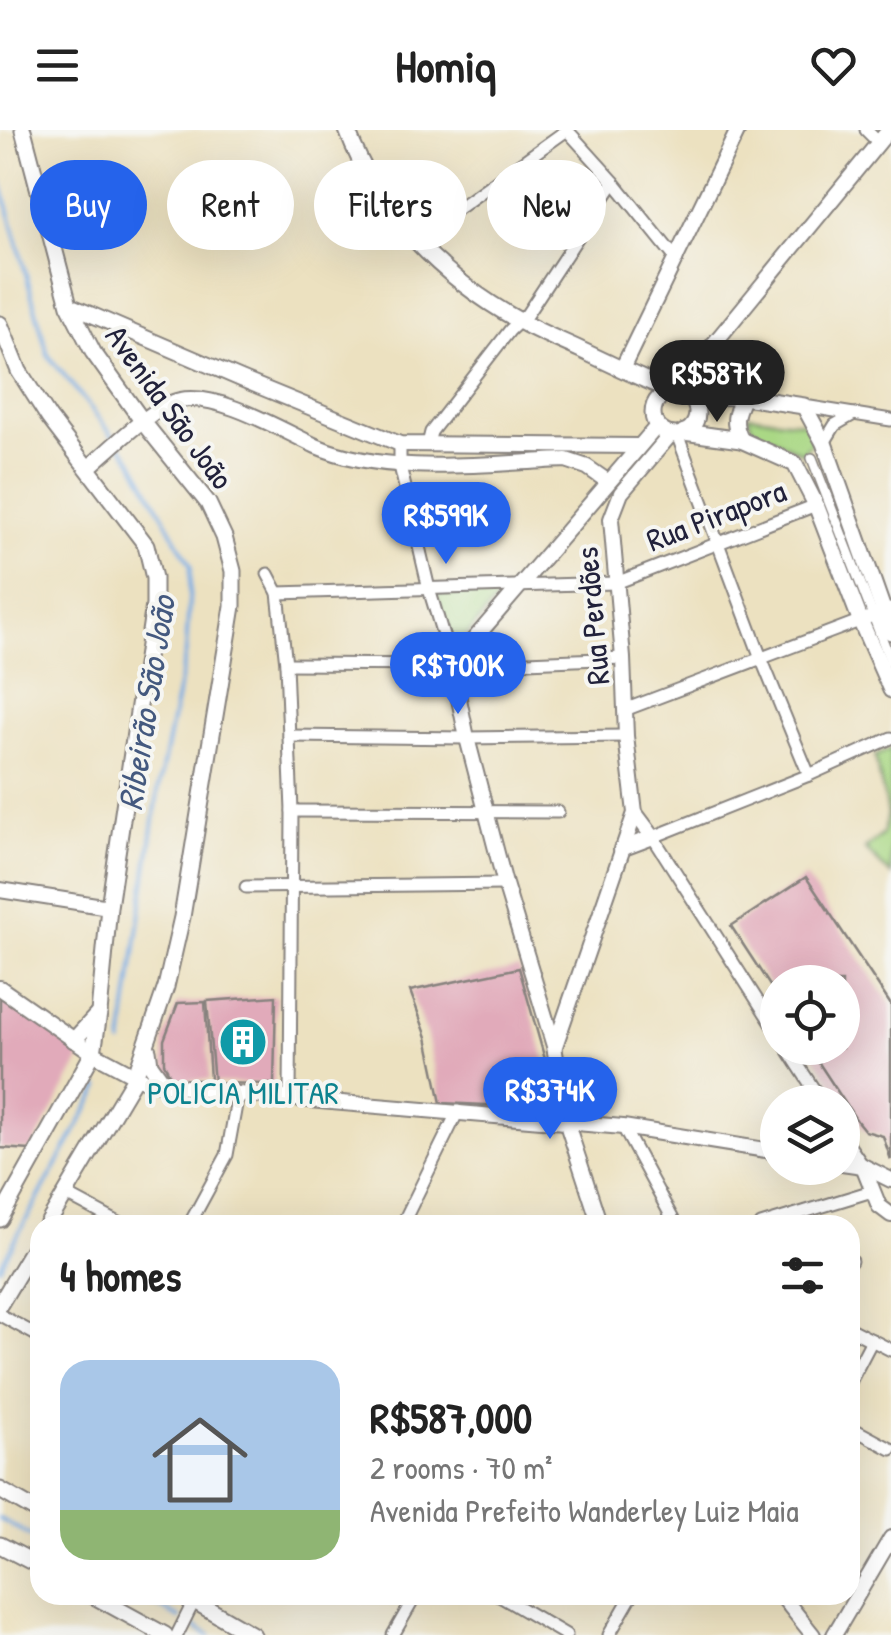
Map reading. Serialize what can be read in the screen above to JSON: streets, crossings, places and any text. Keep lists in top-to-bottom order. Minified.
{"streets":{"main road":["Avenida São João"],"street":["Rua Pirapora","Rua Perdões"]},"crossings":[["Rua Pirapora","Rua Perdões"]],"water":["Ribeirão São João"],"places":{"building":["POLICIA MILITAR"]},"page":{"header":"Homiq","chip":["Buy","Rent","Filters","New"],"price":["R$587K","R$599K","R$700K","R$374K"],"heading":"4 homes","list":[{"name":"R$587,000","note":"2 rooms · 70 m² · Avenida Prefeito Wanderley Luiz Maia"}]}}
